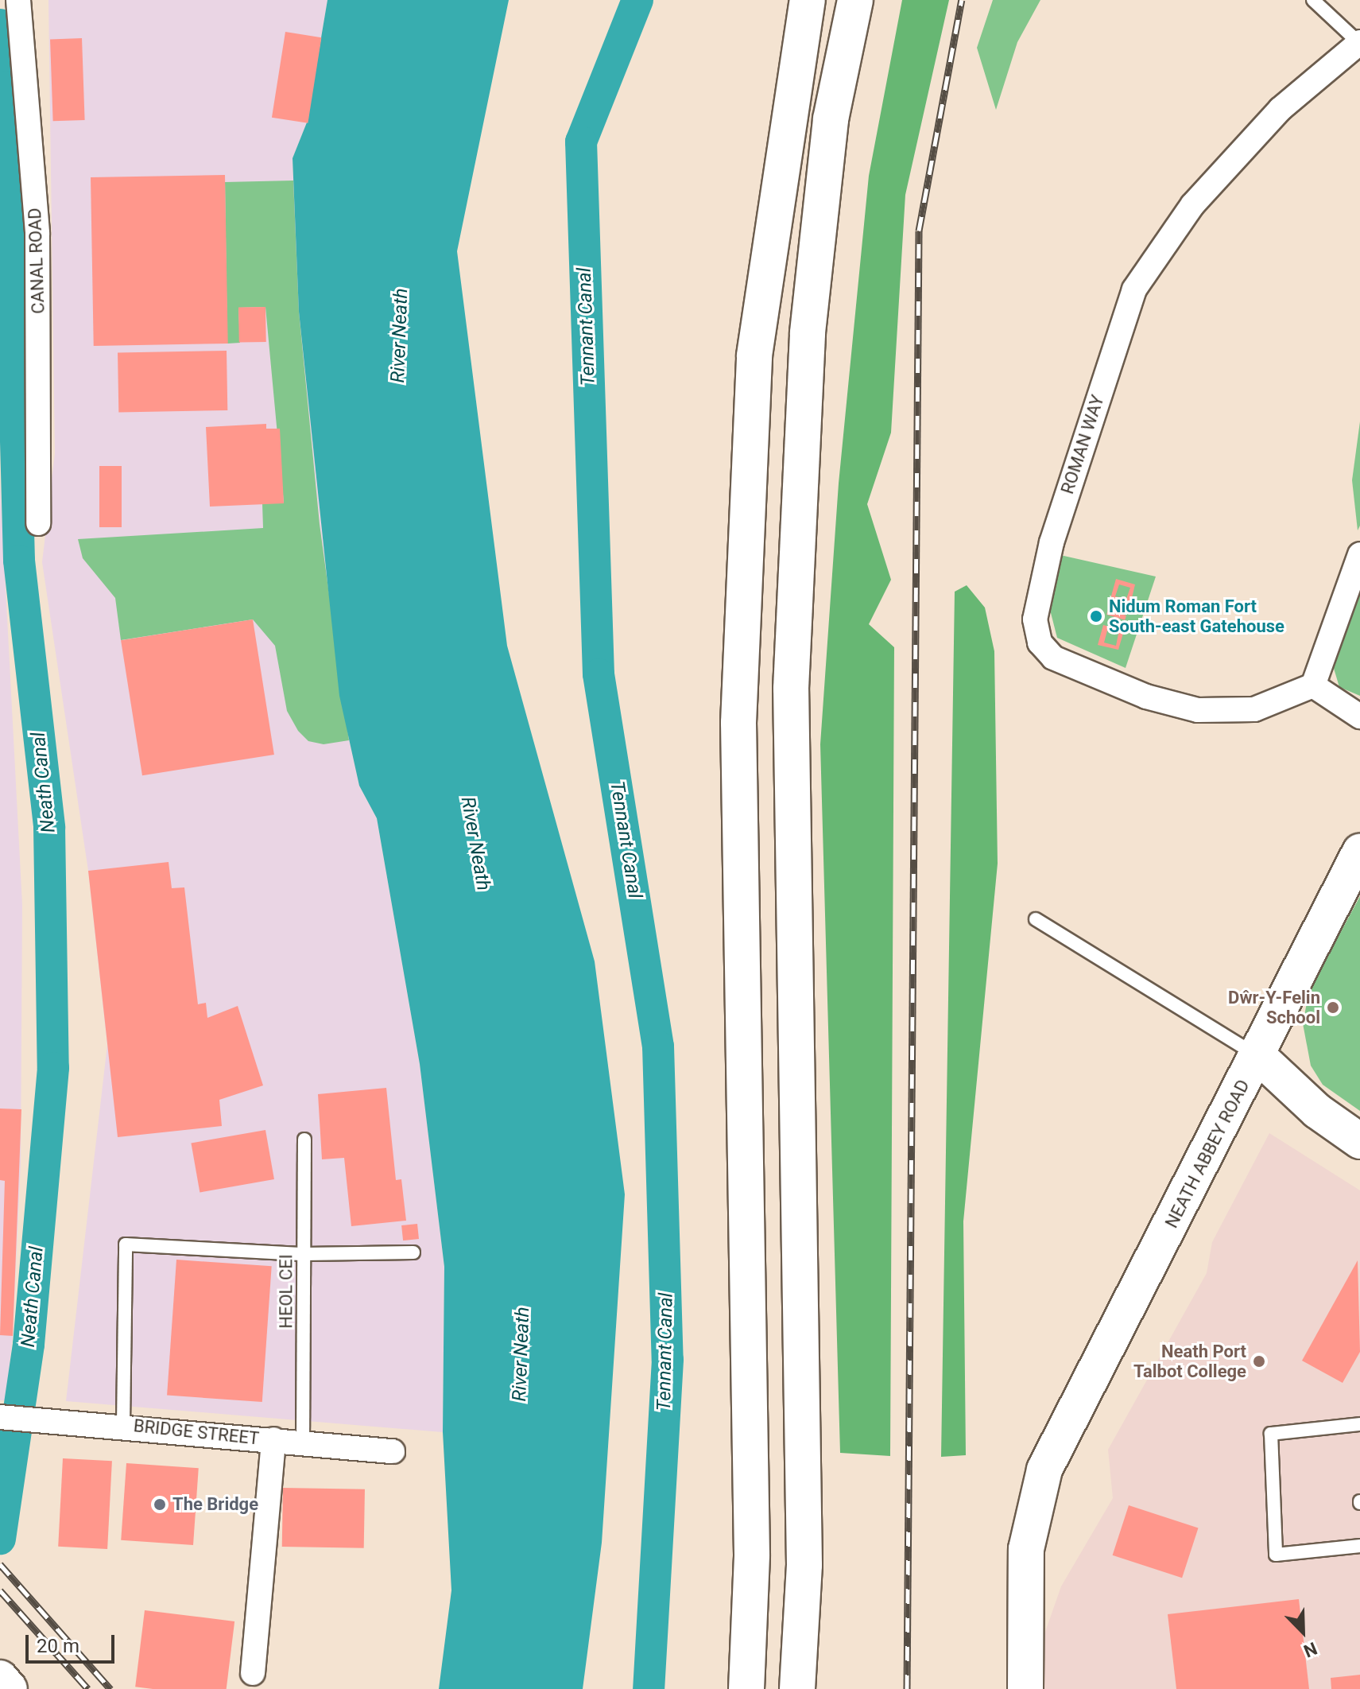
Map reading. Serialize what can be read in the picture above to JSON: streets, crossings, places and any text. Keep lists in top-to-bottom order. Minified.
{"streets":{"main road":["NEATH ABBEY ROAD"],"street":["CANAL ROAD","ROMAN WAY","BRIDGE STREET"],"lane":["HEOL CEI"]},"crossings":[["HEOL CEI","BRIDGE STREET"]],"water":["Tennant Canal","River Neath","Neath Canal"],"places":["Nidum Roman Fort South-east Gatehouse","Dŵr-Y-Felin School","Neath Port Talbot College","The Bridge"],"scale_bar":"20 m","north":"bottom right"}
